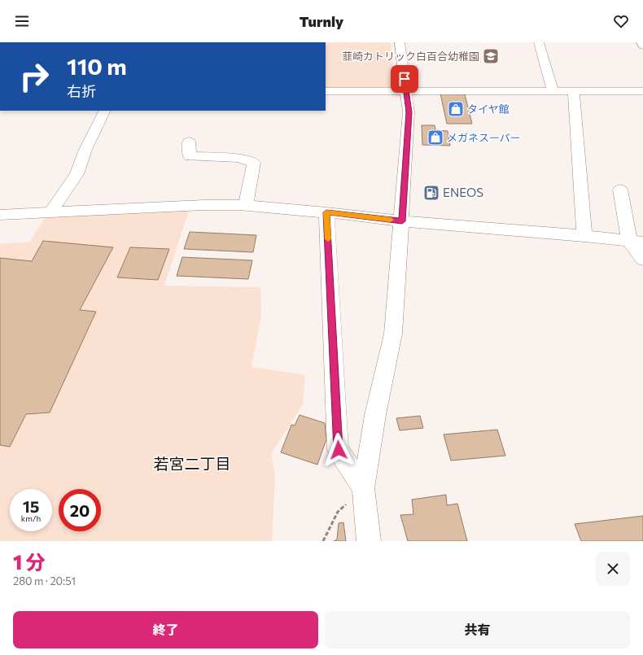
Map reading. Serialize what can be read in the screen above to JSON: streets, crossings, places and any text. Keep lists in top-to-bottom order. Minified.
{"districts":["若宮二丁目"],"places":{"school or university":["韮崎カトリック白百合幼稚園"],"shop":["タイヤ館","メガネスーパー"],"fuel station":["ENEOS"]},"page":{"header":"Turnly","turn":["110 m","右折"],"speed":"15 km/h","limit":"20","heading":["1 分","280 m · 20:51"],"buttons":["終了","共有"]}}
